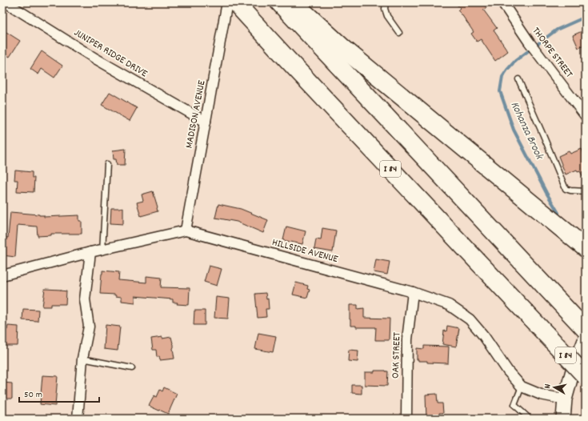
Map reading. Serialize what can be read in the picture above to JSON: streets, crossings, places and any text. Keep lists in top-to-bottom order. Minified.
{"streets":{"highway":["I 84"],"street":["THORPE STREET","JUNIPER RIDGE DRIVE","MADISON AVENUE","HILLSIDE AVENUE","OAK STREET"]},"crossings":[["JUNIPER RIDGE DRIVE","MADISON AVENUE"],["MADISON AVENUE","HILLSIDE AVENUE"],["HILLSIDE AVENUE","OAK STREET"]],"water":["Kohanza Brook"],"scale_bar":"50 m","north":"left"}
